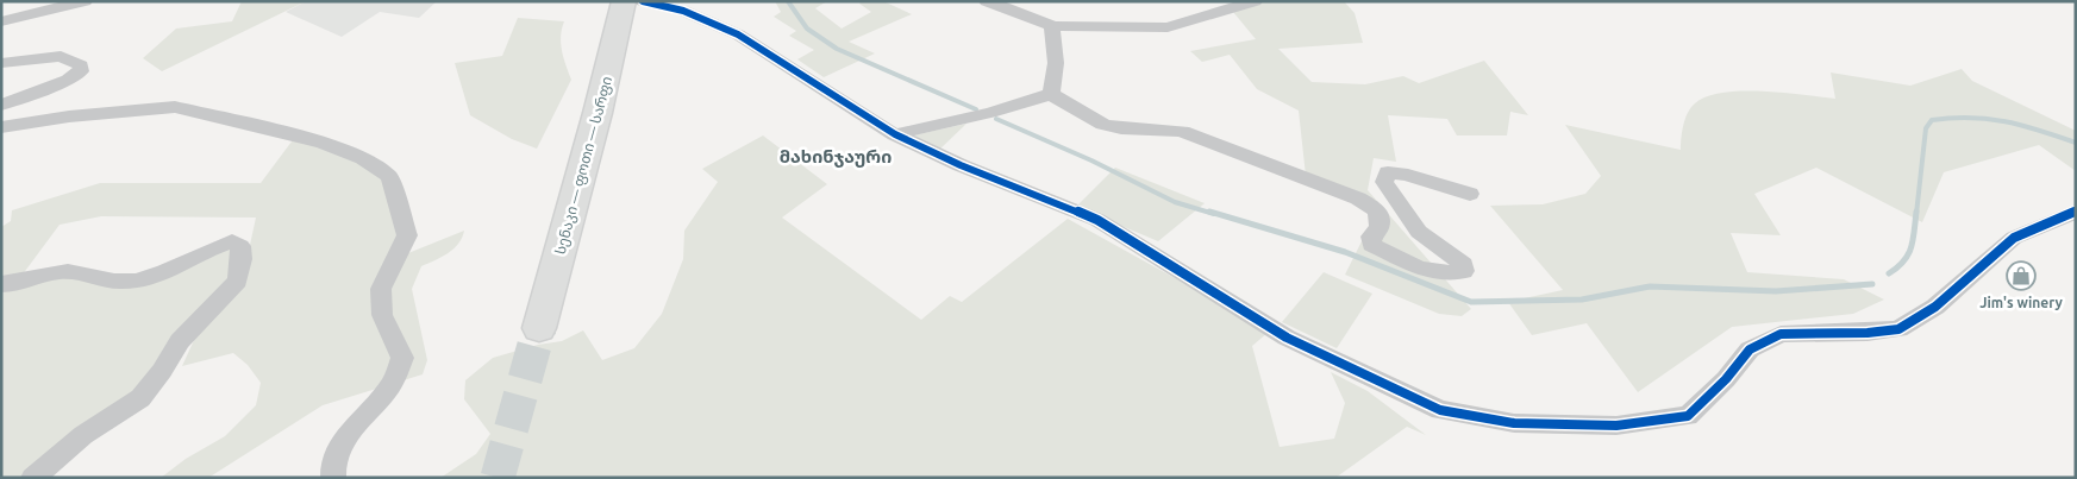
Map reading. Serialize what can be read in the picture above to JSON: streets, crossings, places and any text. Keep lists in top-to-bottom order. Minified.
{"streets":{"highway":["სენაკი — ფოთი — სარფი"]},"districts":["მახინჯაური"],"places":{"shop":["Jim's winery"]}}
